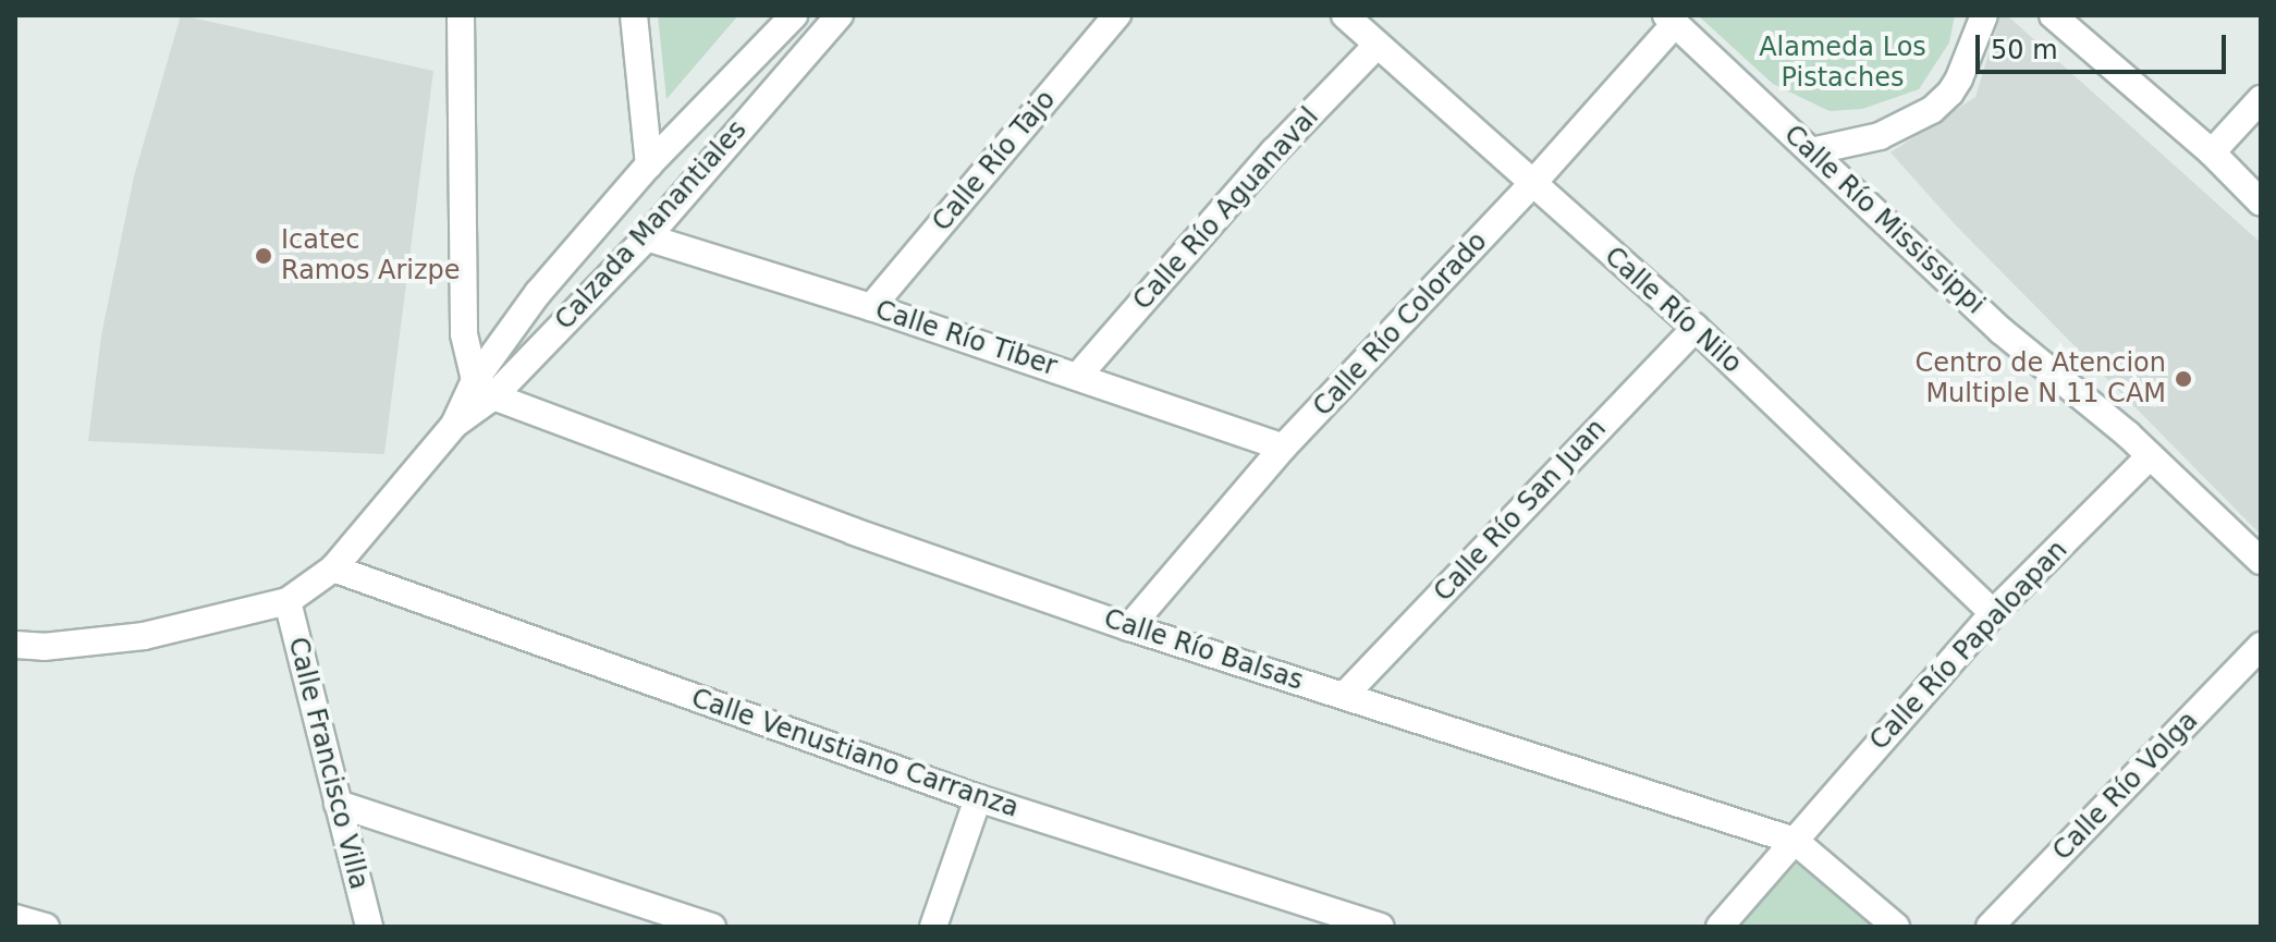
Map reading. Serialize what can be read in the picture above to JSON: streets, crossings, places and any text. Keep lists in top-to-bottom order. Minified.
{"streets":{"street":["Calle Río Tajo","Calle Río Aguanaval","Calle Río Mississippi","Calzada Manantiales","Calle Río Nilo","Calle Río Colorado","Calle Río Tiber","Calle Río San Juan","Calle Río Papaloapan","Calle Río Balsas","Calle Venustiano Carranza","Calle Francisco Villa","Calle Río Volga"]},"crossings":[["Calle Río Tajo","Calle Río Tiber"],["Calle Río Aguanaval","Calle Río Nilo"],["Calle Río Aguanaval","Calle Río Tiber"],["Calle Río Mississippi","Calle Río Colorado"],["Calle Río Mississippi","Calle Río Papaloapan"],["Calzada Manantiales","Calle Río Tiber"],["Calzada Manantiales","Calle Río Balsas"],["Calzada Manantiales","Calle Venustiano Carranza"],["Calzada Manantiales","Calle Francisco Villa"],["Calle Río Nilo","Calle Río Colorado"],["Calle Río Nilo","Calle Río San Juan"],["Calle Río Nilo","Calle Río Papaloapan"],["Calle Río Colorado","Calle Río Tiber"],["Calle Río Colorado","Calle Río Balsas"],["Calle Río San Juan","Calle Río Balsas"],["Calle Río Papaloapan","Calle Río Balsas"]],"parks":["Alameda Los Pistaches"],"places":["Icatec Ramos Arizpe","Centro de Atencion Multiple N 11 CAM"],"scale_bar":"50 m"}
